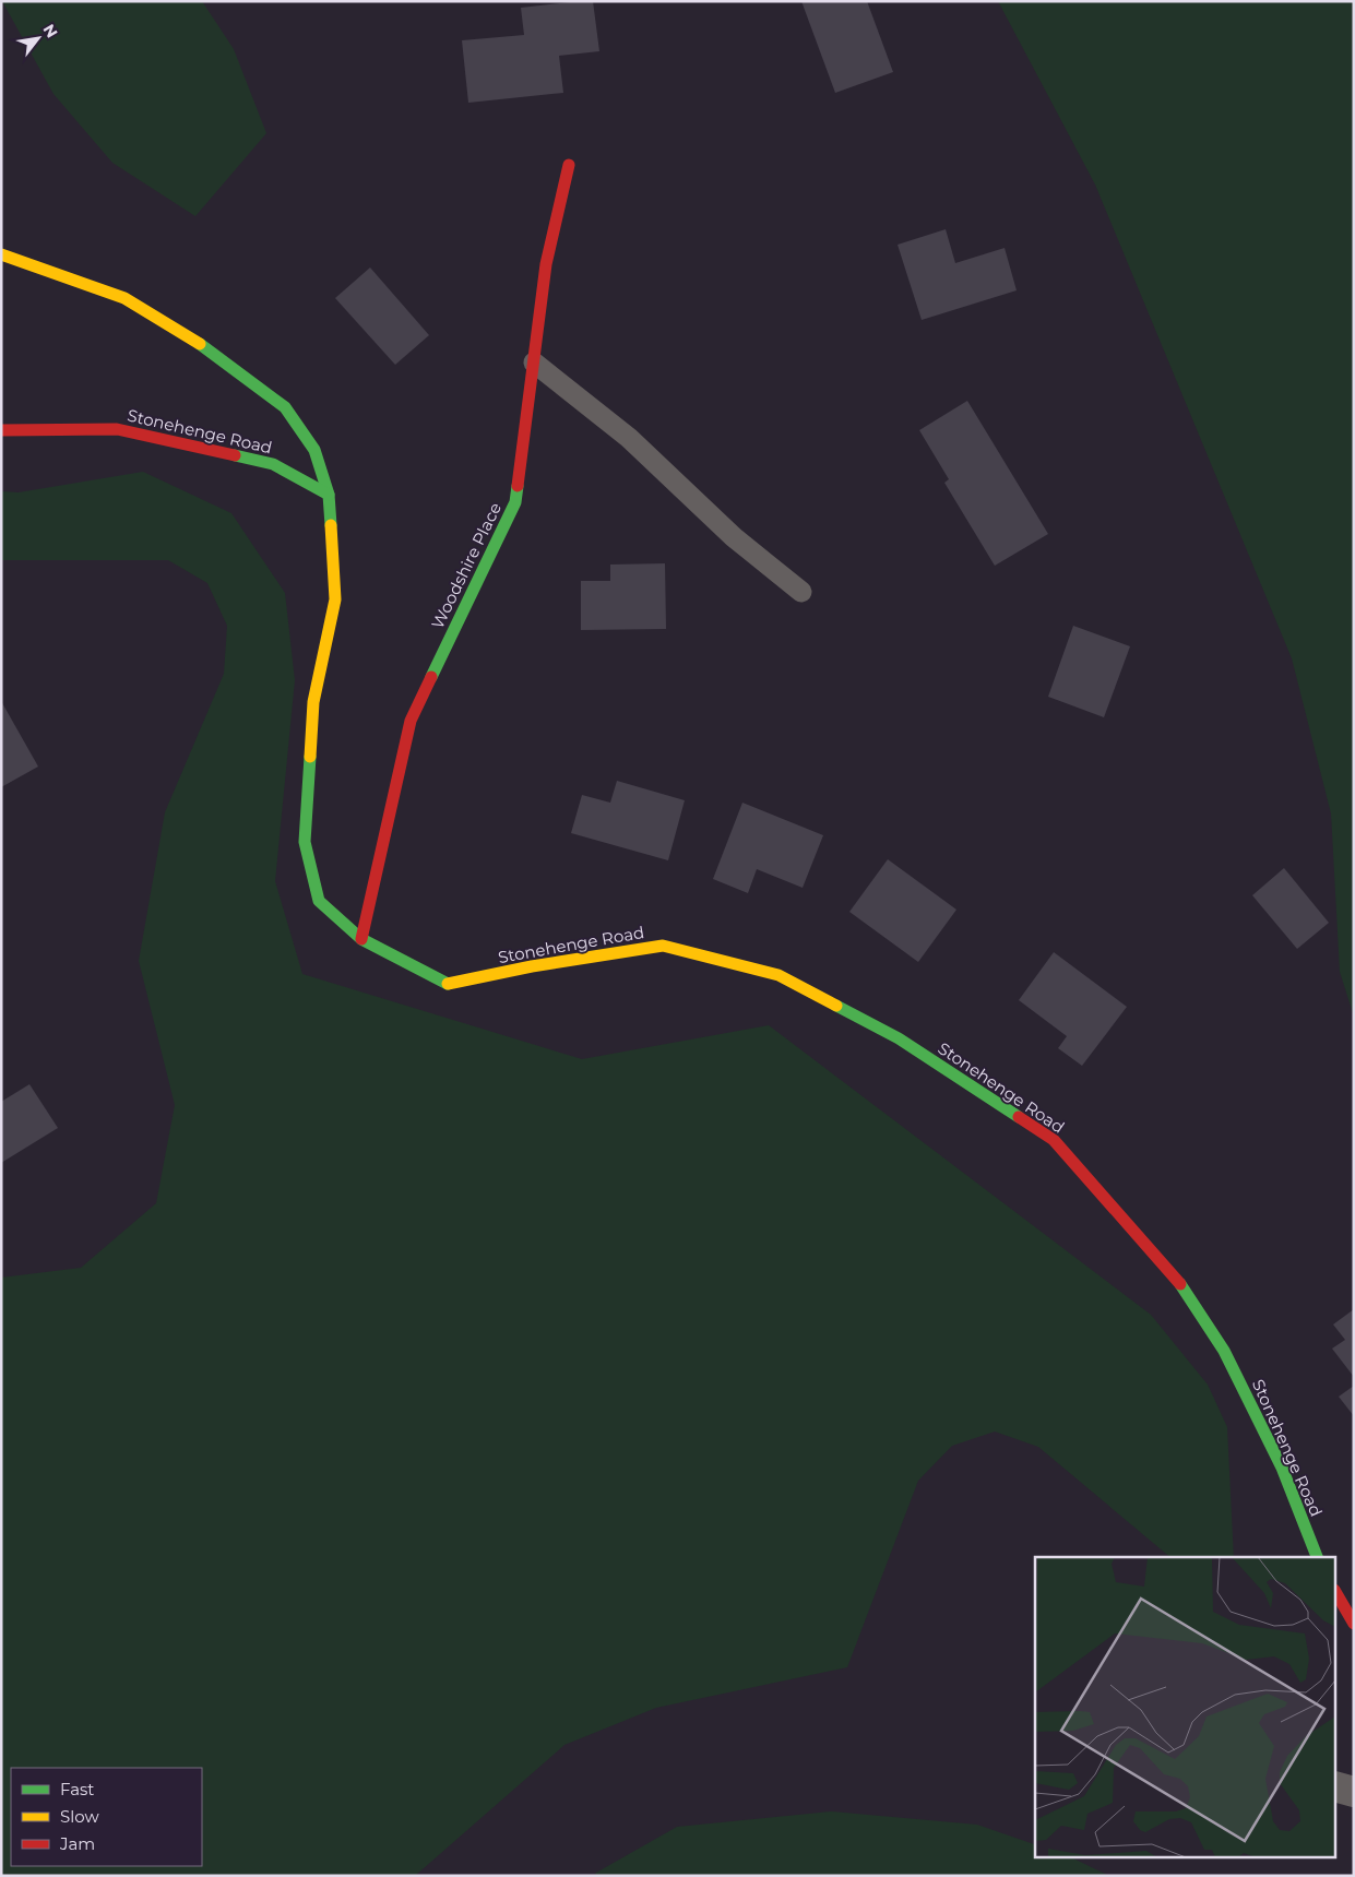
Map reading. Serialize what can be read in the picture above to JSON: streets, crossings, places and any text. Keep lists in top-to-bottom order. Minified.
{"streets":{"street":["Stonehenge Road","Woodshire Place"]},"crossings":[["Stonehenge Road","Woodshire Place"]],"legend":["Fast","Slow","Jam"],"north":"top right"}
